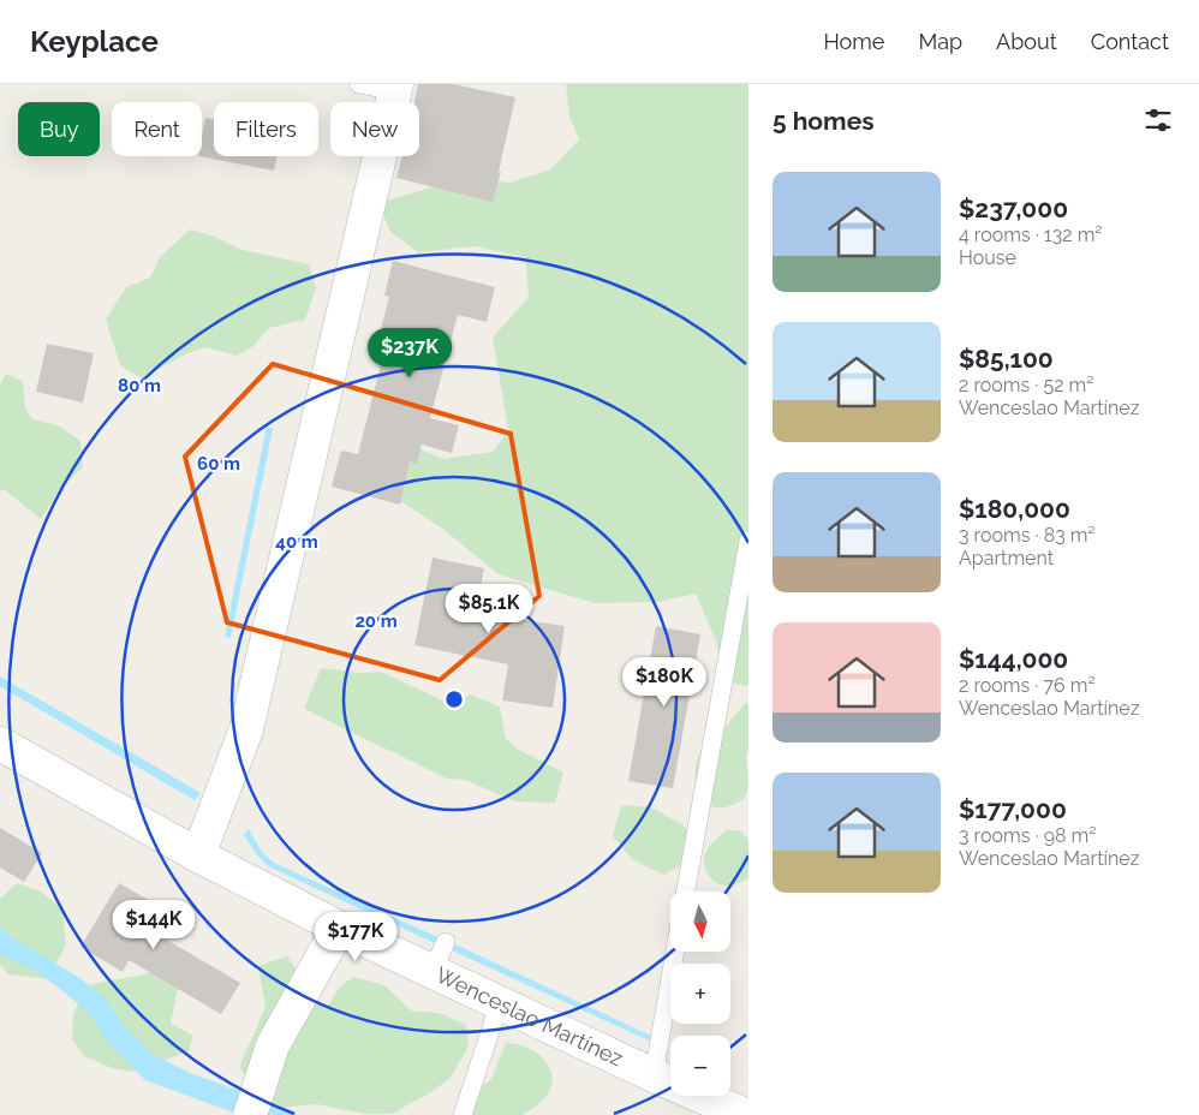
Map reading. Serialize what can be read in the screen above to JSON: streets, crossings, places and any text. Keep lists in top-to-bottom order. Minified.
{"streets":{"street":["Wenceslao Martínez"]},"north":"bottom","page":{"header":"Keyplace","nav":["Home","Map","About","Contact"],"heading":"5 homes","chip":["Buy","Rent","Filters","New"],"list":[{"name":"$237,000","note":"4 rooms · 132 m² · House"},{"name":"$85,100","note":"2 rooms · 52 m² · Wenceslao Martínez"},{"name":"$180,000","note":"3 rooms · 83 m² · Apartment"},{"name":"$144,000","note":"2 rooms · 76 m² · Wenceslao Martínez"},{"name":"$177,000","note":"3 rooms · 98 m² · Wenceslao Martínez"}],"price":["$237K","$85.1K","$180K","$144K","$177K"],"map_buttons":["+","−"]},"rings":["80 m","60 m","40 m","20 m"]}
